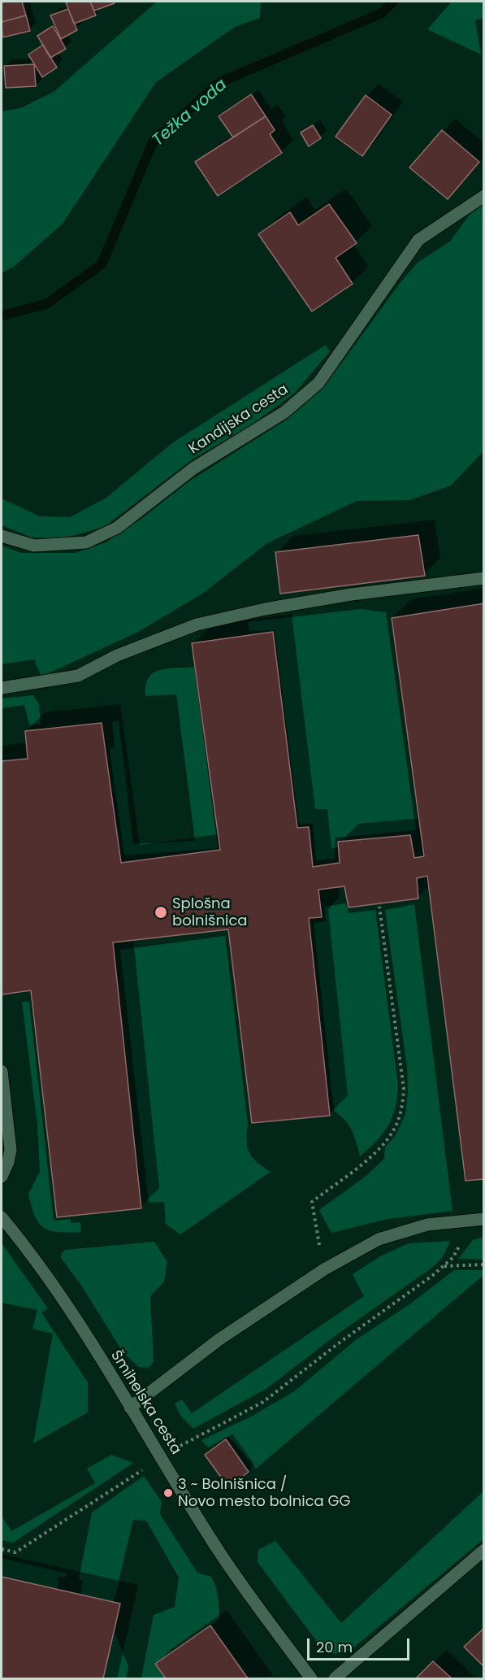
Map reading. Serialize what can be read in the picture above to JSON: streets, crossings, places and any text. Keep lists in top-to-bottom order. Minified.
{"streets":{"street":["Kandijska cesta","Šmihelska cesta"]},"water":["Težka voda"],"places":["Splošna bolnišnica","3 ~ Bolnišnica / Novo mesto bolnica GG"],"scale_bar":"20 m"}
